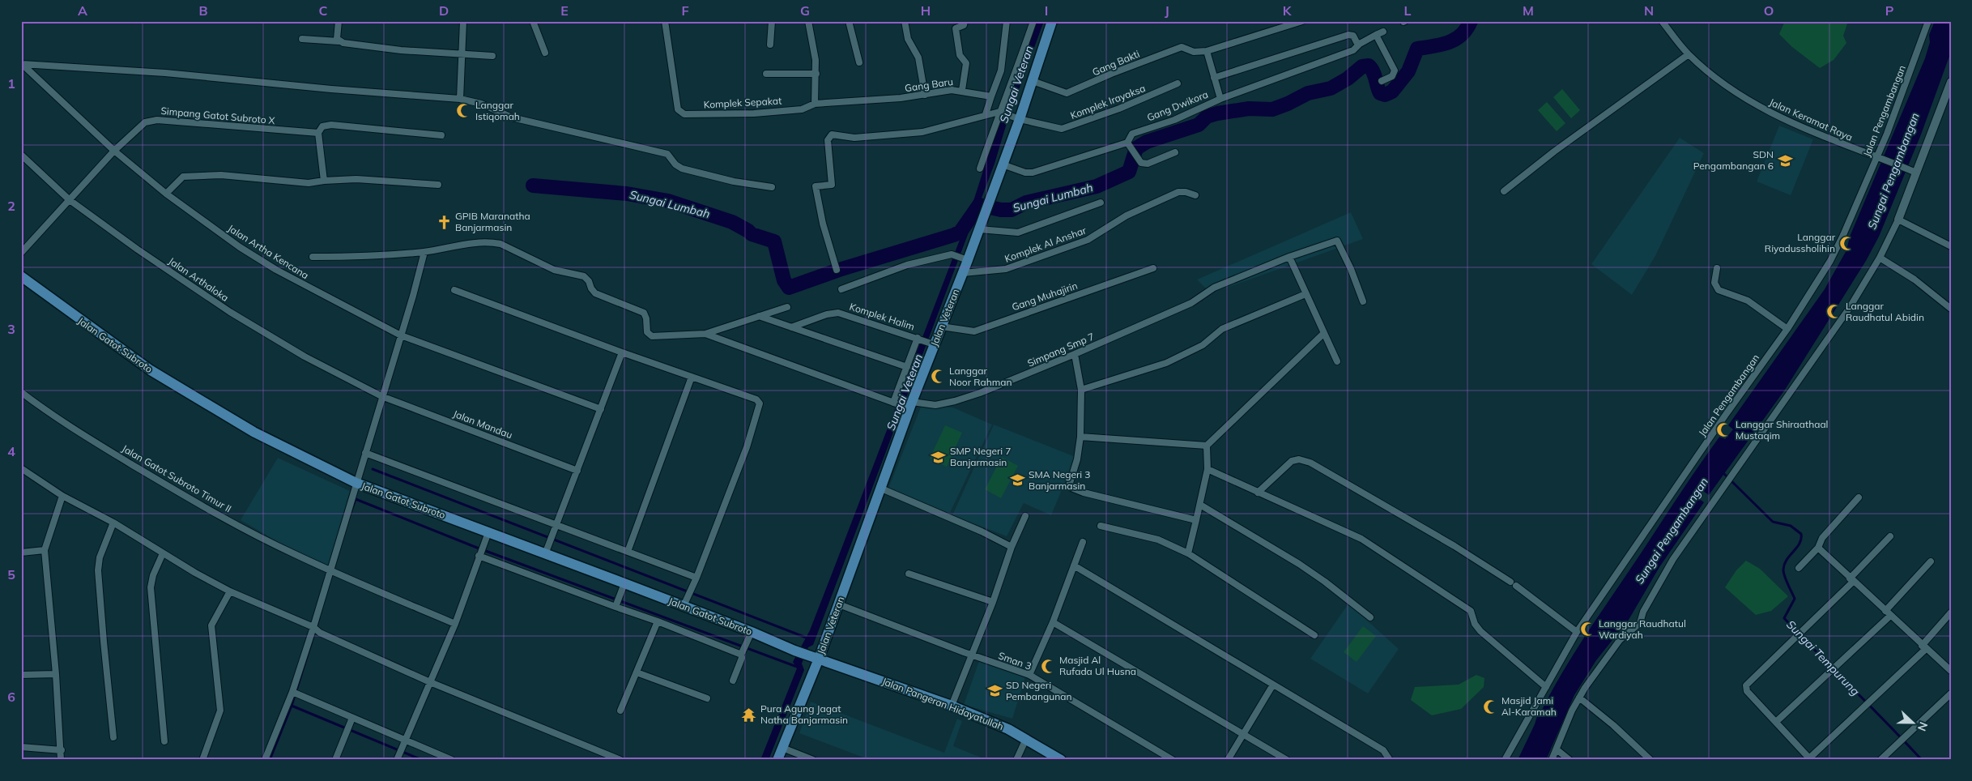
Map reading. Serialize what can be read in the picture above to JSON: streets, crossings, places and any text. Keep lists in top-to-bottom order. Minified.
{"streets":{"main road":["Jalan Veteran","Jalan Gatot Subroto","Jalan Pangeran Hidayatullah"],"street":["Gang Bakti","Gang Baru","Komplek Irayaksa","Komplek Sepakat","Gang Dwikora","Jalan Pengambangan","Simpang Gatot Subroto X","Jalan Keramat Raya","Komplek Al Anshar","Jalan Artha Kencana","Jalan Arthaloka","Gang Muhajirin","Komplek Halim","Simpang Smp 7","Jalan Mandau","Jalan Gatot Subroto Timur II","Sman 3"]},"crossings":[["Gang Bakti","Jalan Veteran"],["Gang Baru","Komplek Sepakat"],["Komplek Irayaksa","Jalan Veteran"],["Gang Dwikora","Jalan Veteran"],["Jalan Pengambangan","Jalan Keramat Raya"],["Simpang Gatot Subroto X","Jalan Artha Kencana"],["Simpang Gatot Subroto X","Jalan Arthaloka"],["Komplek Al Anshar","Jalan Veteran"],["Jalan Arthaloka","Jalan Mandau"],["Gang Muhajirin","Jalan Veteran"],["Komplek Halim","Jalan Veteran"],["Jalan Veteran","Jalan Gatot Subroto"],["Jalan Veteran","Simpang Smp 7"],["Jalan Veteran","Sman 3"],["Jalan Veteran","Jalan Pangeran Hidayatullah"],["Jalan Gatot Subroto","Jalan Pangeran Hidayatullah"]],"water":["Sungai Veteran","Sungai Pengambangan","Sungai Lumbah","Sungai Tempurung"],"places":{"mosque":["Langgar Istiqomah","Langgar Riyadussholihin","Langgar Raudhatul Abidin","Langgar Noor Rahman","Langgar Shiraathaal Mustaqim","Langgar Raudhatul Wardiyah","Masjid Al Rufada Ul Husna","Masjid Jami Al-Karamah"],"school or university":["SDN Pengambangan 6","SMP Negeri 7 Banjarmasin","SMA Negeri 3 Banjarmasin","SD Negeri Pembangunan"],"church":["GPIB Maranatha Banjarmasin"],"temple":["Pura Agung Jagat Natha Banjarmasin"]},"north":"right","grid":{"columns":["A","B","C","D","E","F","G","H","I","J","K","L","M","N","O","P"],"rows":["1","2","3","4","5","6"]}}
